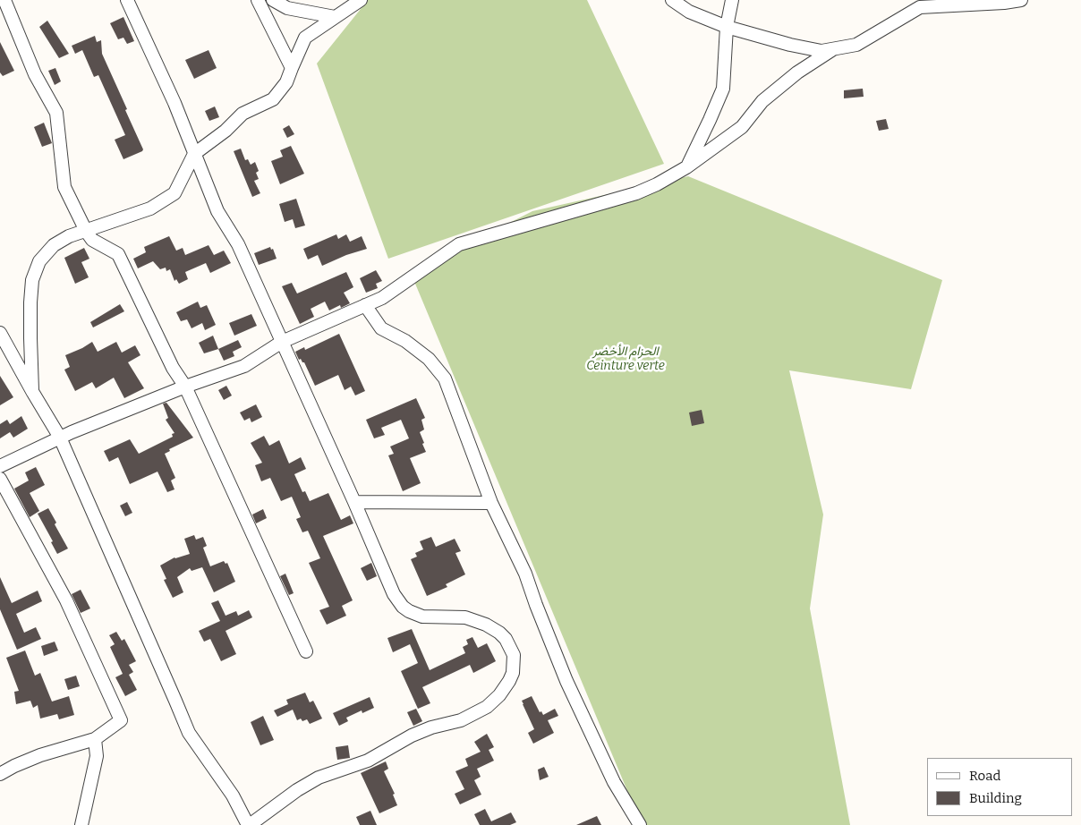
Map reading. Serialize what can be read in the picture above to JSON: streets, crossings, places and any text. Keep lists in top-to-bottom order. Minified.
{"parks":["الحزام الأخضر Ceinture verte"],"legend":["Road","Building"]}
